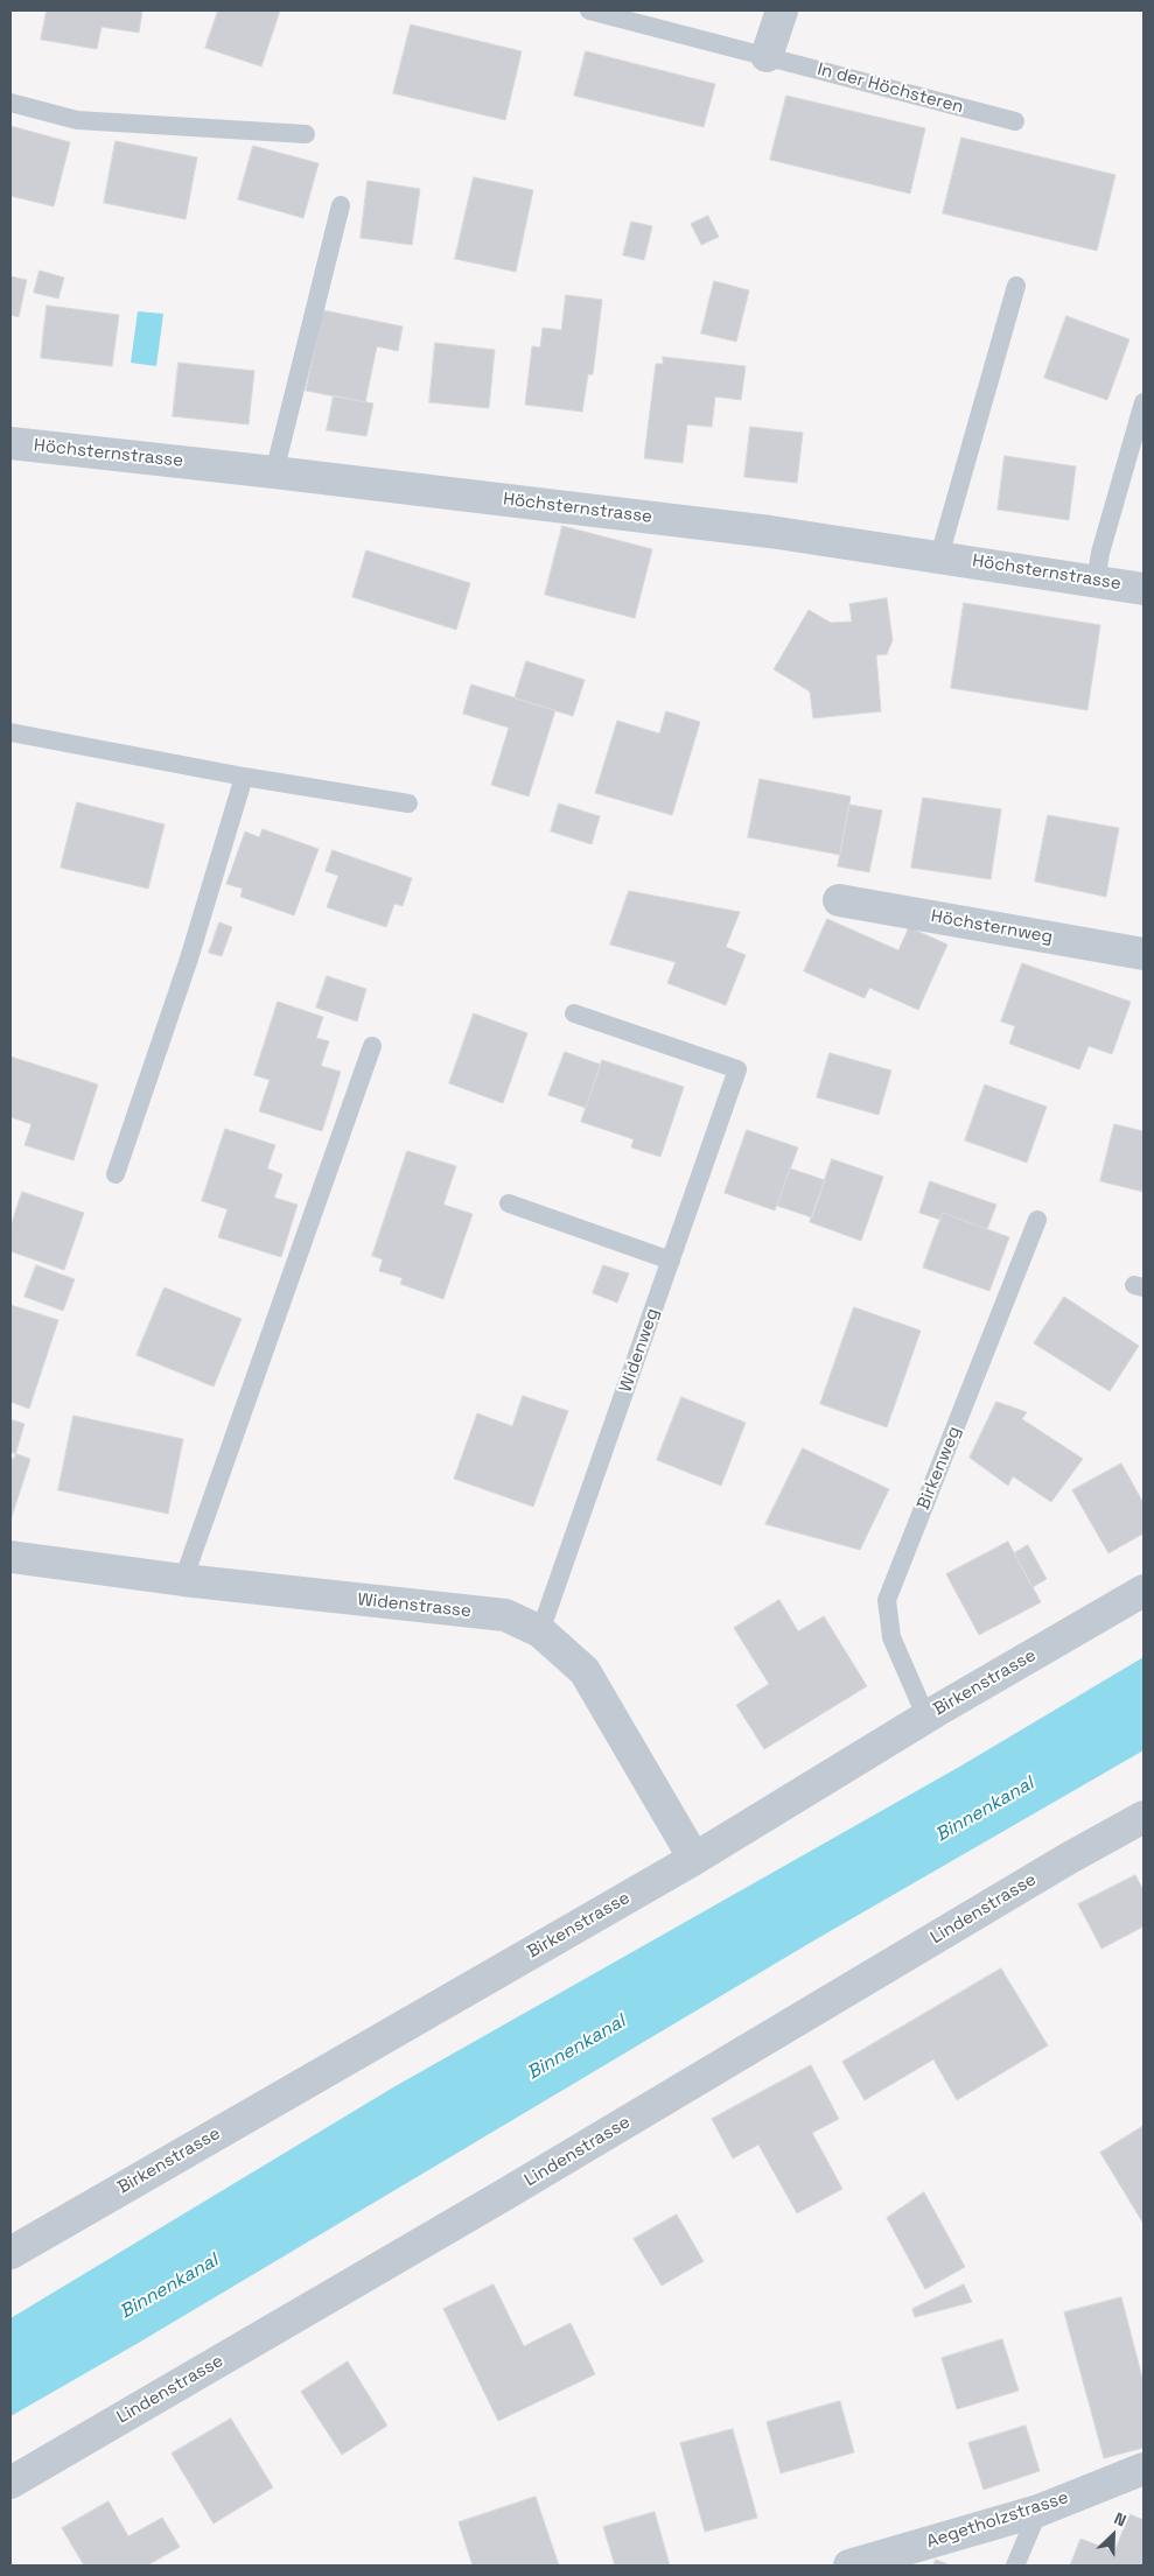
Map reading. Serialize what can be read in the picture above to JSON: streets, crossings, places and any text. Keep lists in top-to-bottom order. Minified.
{"streets":{"street":["Höchsternstrasse","Höchsternweg","Widenstrasse","Birkenstrasse","Lindenstrasse","Aegetholzstrasse"],"lane":["In der Höchsteren","Widenweg","Birkenweg"]},"crossings":[["Widenweg","Widenstrasse"],["Birkenweg","Birkenstrasse"],["Widenstrasse","Birkenstrasse"]],"water":["Binnenkanal"],"north":"top right"}
